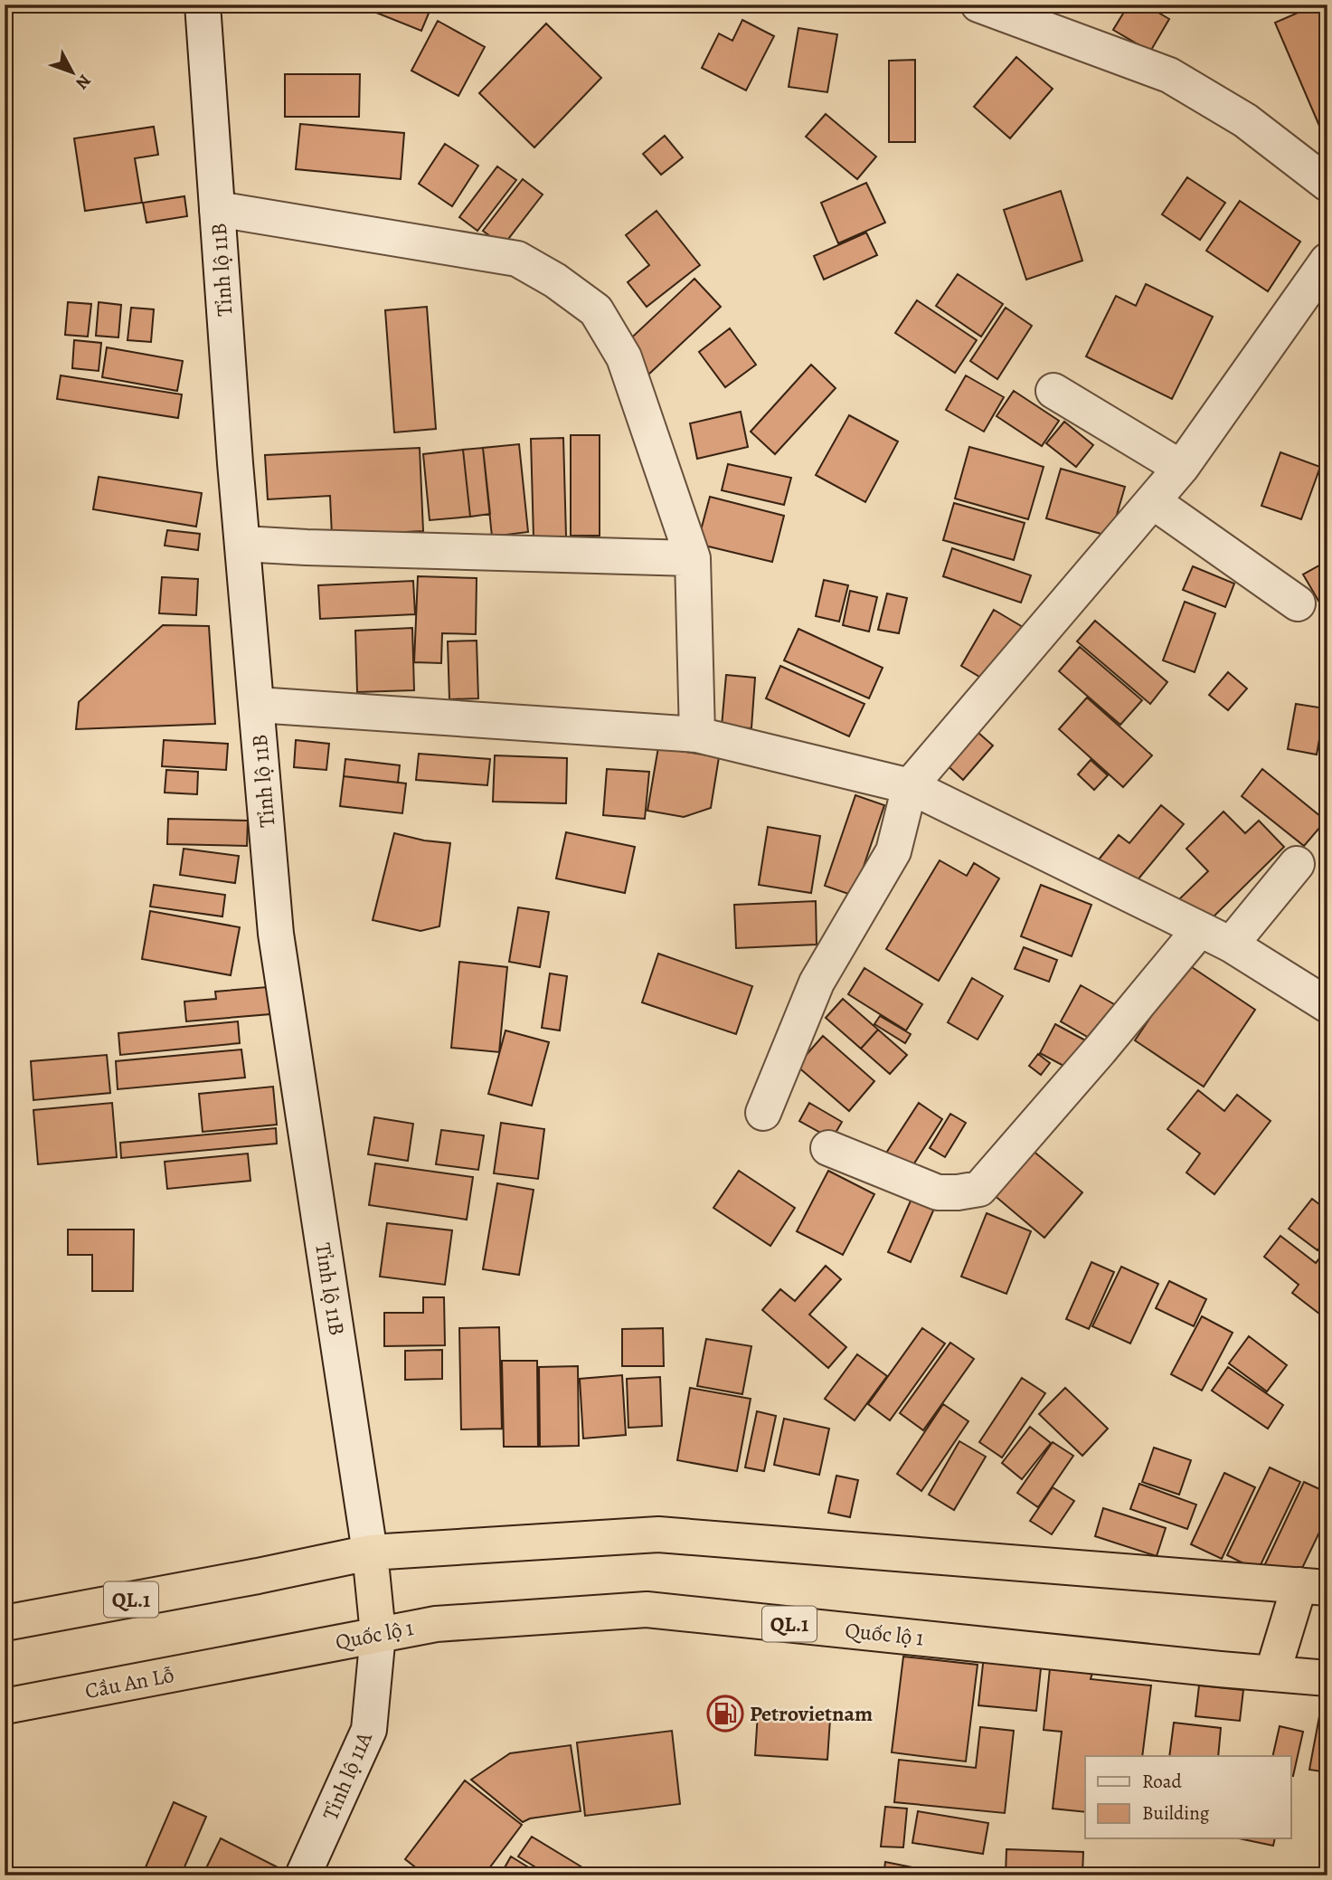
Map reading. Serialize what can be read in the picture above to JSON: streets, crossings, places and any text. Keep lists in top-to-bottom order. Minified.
{"streets":{"highway":["QL.1","Quốc lộ 1","Cầu An Lỗ"],"street":["Tỉnh lộ 11B","Tỉnh lộ 11A"]},"crossings":[["Tỉnh lộ 11B","QL.1"],["Quốc lộ 1","Cầu An Lỗ"],["Quốc lộ 1","Tỉnh lộ 11A"]],"places":{"fuel station":["Petrovietnam"]},"legend":["Road","Building"],"north":"bottom right"}
